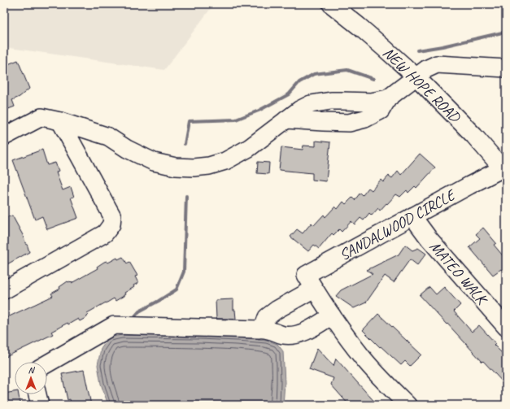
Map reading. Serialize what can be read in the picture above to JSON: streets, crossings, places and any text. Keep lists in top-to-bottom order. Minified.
{"streets":{"street":["NEW HOPE ROAD","SANDALWOOD CIRCLE","MATEO WALK"]},"crossings":[["NEW HOPE ROAD","SANDALWOOD CIRCLE"],["SANDALWOOD CIRCLE","MATEO WALK"]],"north":"top"}
